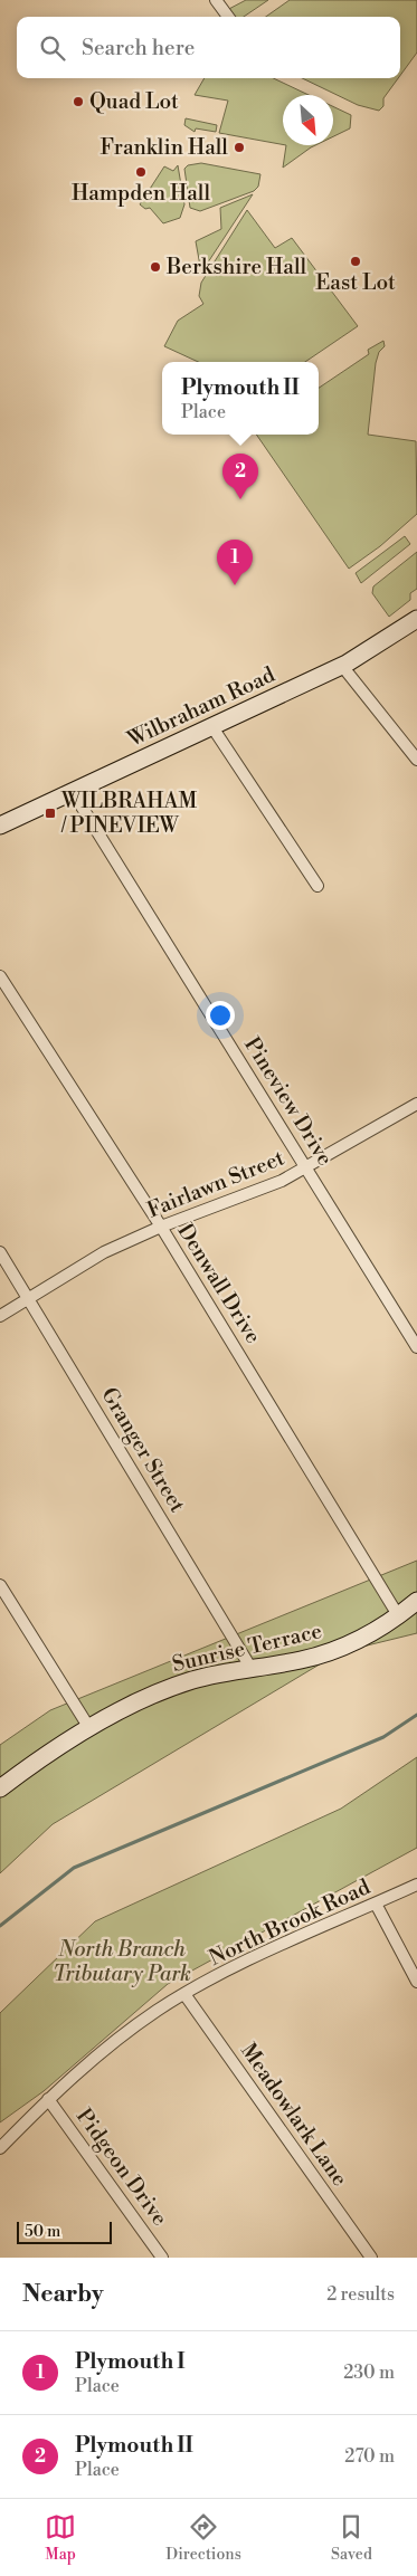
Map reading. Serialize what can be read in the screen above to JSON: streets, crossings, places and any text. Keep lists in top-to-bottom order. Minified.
{"streets":{"main road":["Wilbraham Road","Sunrise Terrace"],"street":["Pineview Drive","Fairlawn Street","Denwall Drive","Granger Street","North Brook Road","Meadowlark Lane","Pidgeon Drive"]},"crossings":[["Wilbraham Road","Pineview Drive"],["Pineview Drive","Fairlawn Street"],["Fairlawn Street","Denwall Drive"],["Fairlawn Street","Granger Street"],["Denwall Drive","Sunrise Terrace"],["Granger Street","Sunrise Terrace"],["North Brook Road","Meadowlark Lane"],["North Brook Road","Pidgeon Drive"]],"parks":["North Branch Tributary Park"],"places":{"other":["Quad Lot","Franklin Hall","Hampden Hall","East Lot","Berkshire Hall"],"transit":["WILBRAHAM / PINEVIEW"]},"scale_bar":"50 m","north":"bottom right","page":{"search":"Search here","popup":["Plymouth II","Place"],"pins":["2","1"],"scale":"50 m","heading":["Nearby","2 results"],"list":[{"mark":"1","name":"Plymouth I","note":"Place","value":"230 m"},{"mark":"2","name":"Plymouth II","note":"Place","value":"270 m"}],"nav":["Map","Directions","Saved"]}}
